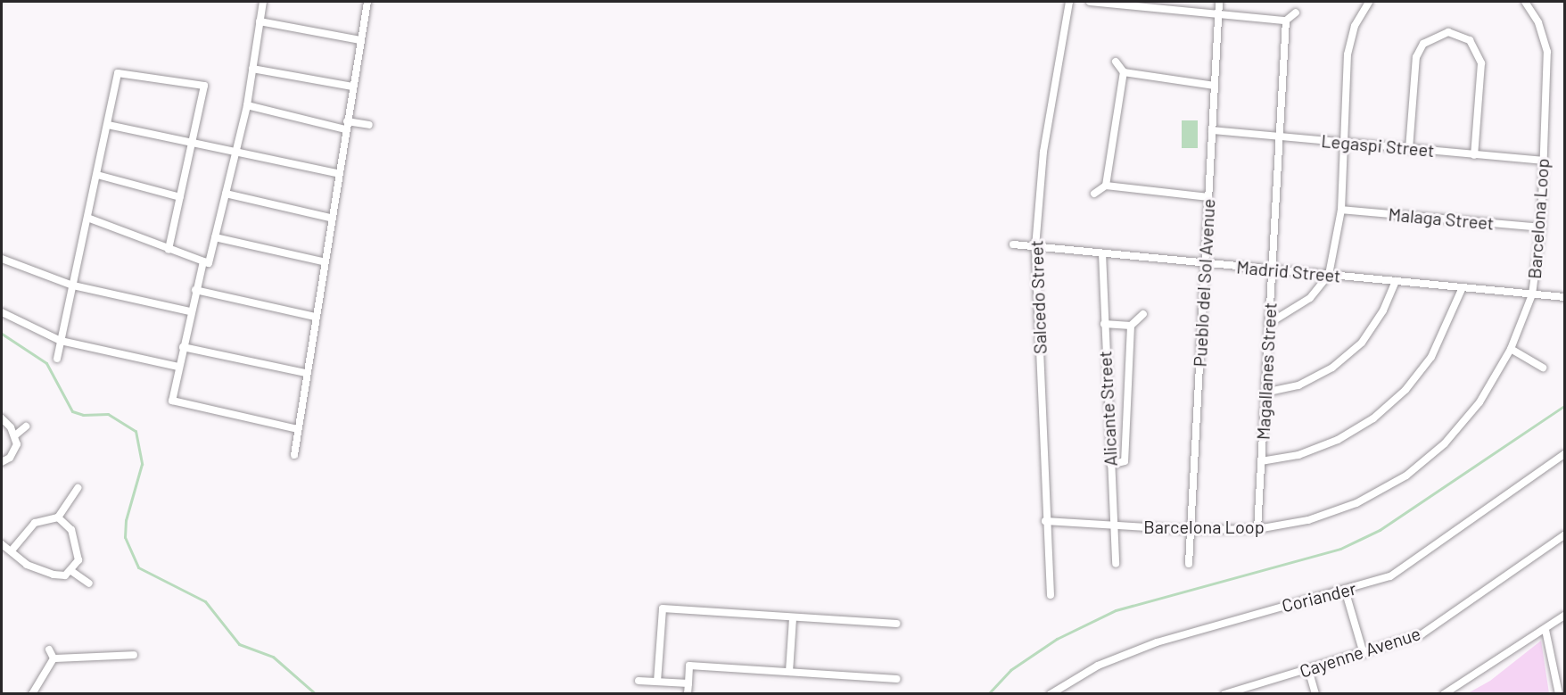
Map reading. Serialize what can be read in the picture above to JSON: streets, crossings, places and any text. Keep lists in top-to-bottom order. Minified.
{"streets":{"street":["Legaspi Street","Malaga Street","Barcelona Loop","Madrid Street","Pueblo del Sol Avenue","Salcedo Street","Magallanes Street","Alicante Street","Coriander","Cayenne Avenue"]},"crossings":[["Legaspi Street","Barcelona Loop"],["Legaspi Street","Pueblo del Sol Avenue"],["Legaspi Street","Magallanes Street"],["Malaga Street","Barcelona Loop"],["Barcelona Loop","Madrid Street"],["Barcelona Loop","Pueblo del Sol Avenue"],["Barcelona Loop","Salcedo Street"],["Barcelona Loop","Magallanes Street"],["Barcelona Loop","Alicante Street"],["Madrid Street","Pueblo del Sol Avenue"],["Madrid Street","Salcedo Street"],["Madrid Street","Magallanes Street"],["Madrid Street","Alicante Street"]]}
